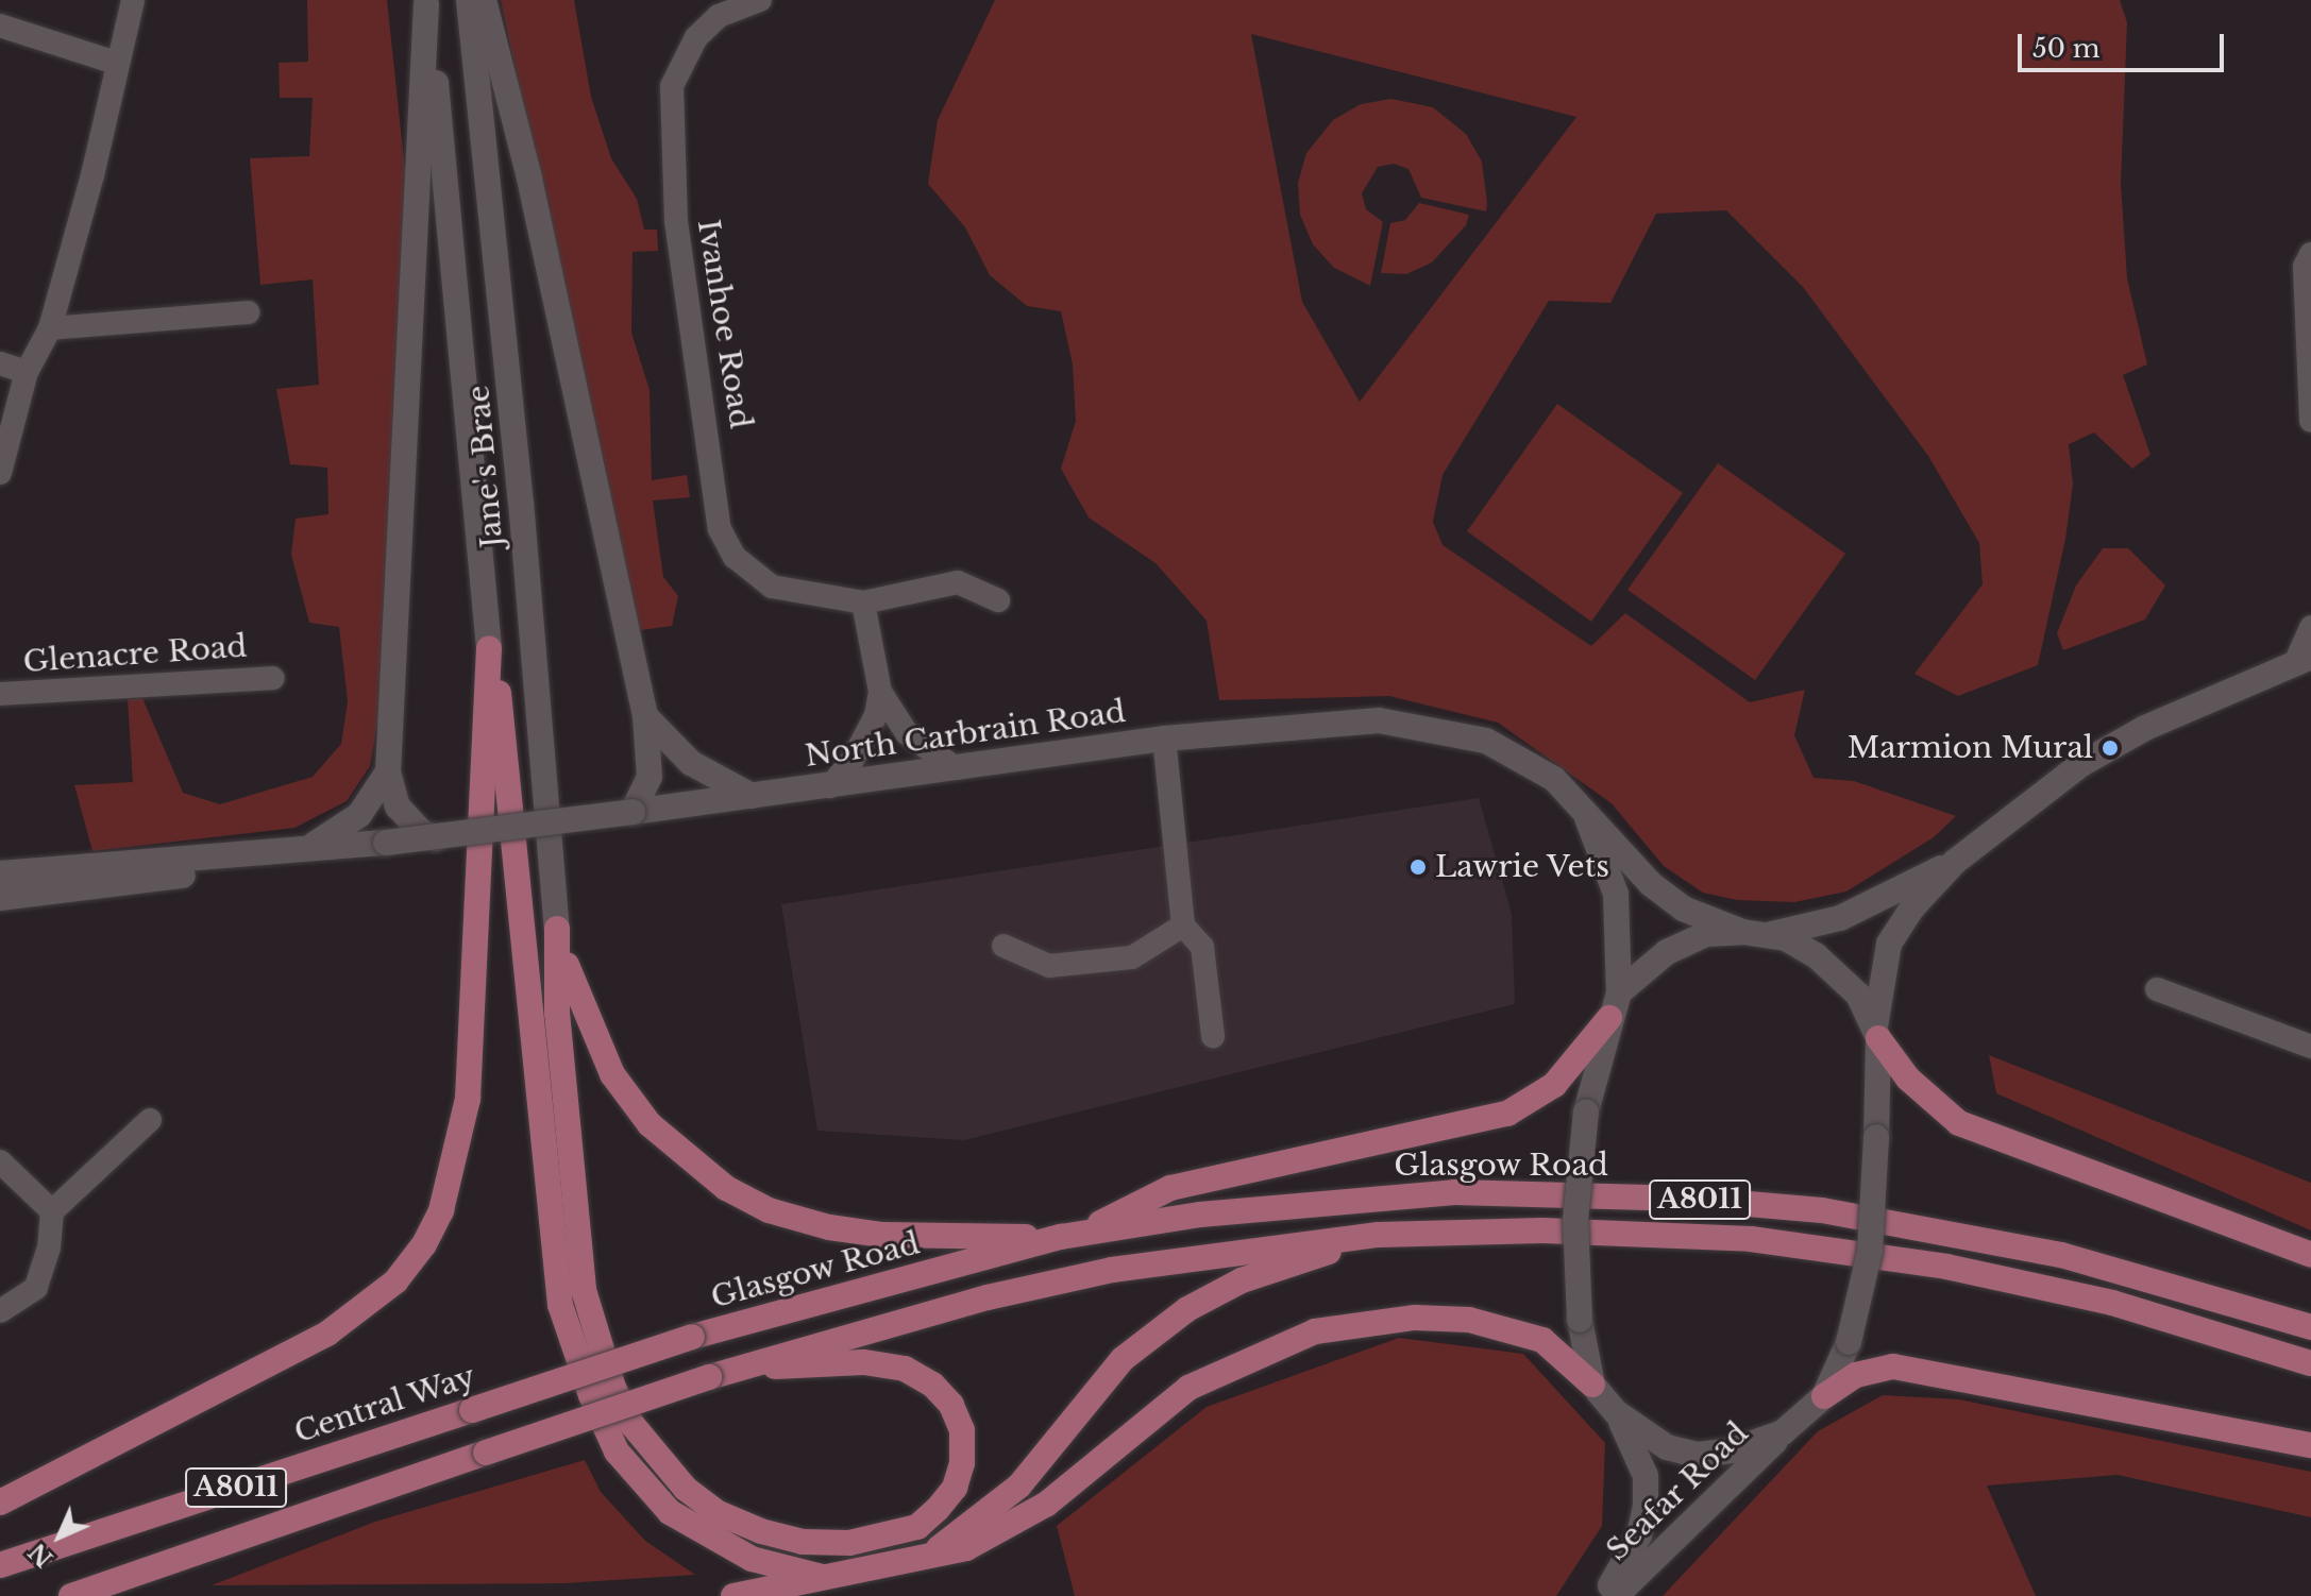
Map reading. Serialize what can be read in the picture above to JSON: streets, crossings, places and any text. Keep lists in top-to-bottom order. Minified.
{"streets":{"main road":["Glasgow Road","A8011","Central Way"],"street":["Ivanhoe Road","Jane's Brae","Glenacre Road","North Carbrain Road","Seafar Road"]},"crossings":[["Glasgow Road","Central Way"]],"places":["Marmion Mural","Lawrie Vets"],"scale_bar":"50 m","north":"bottom left"}
